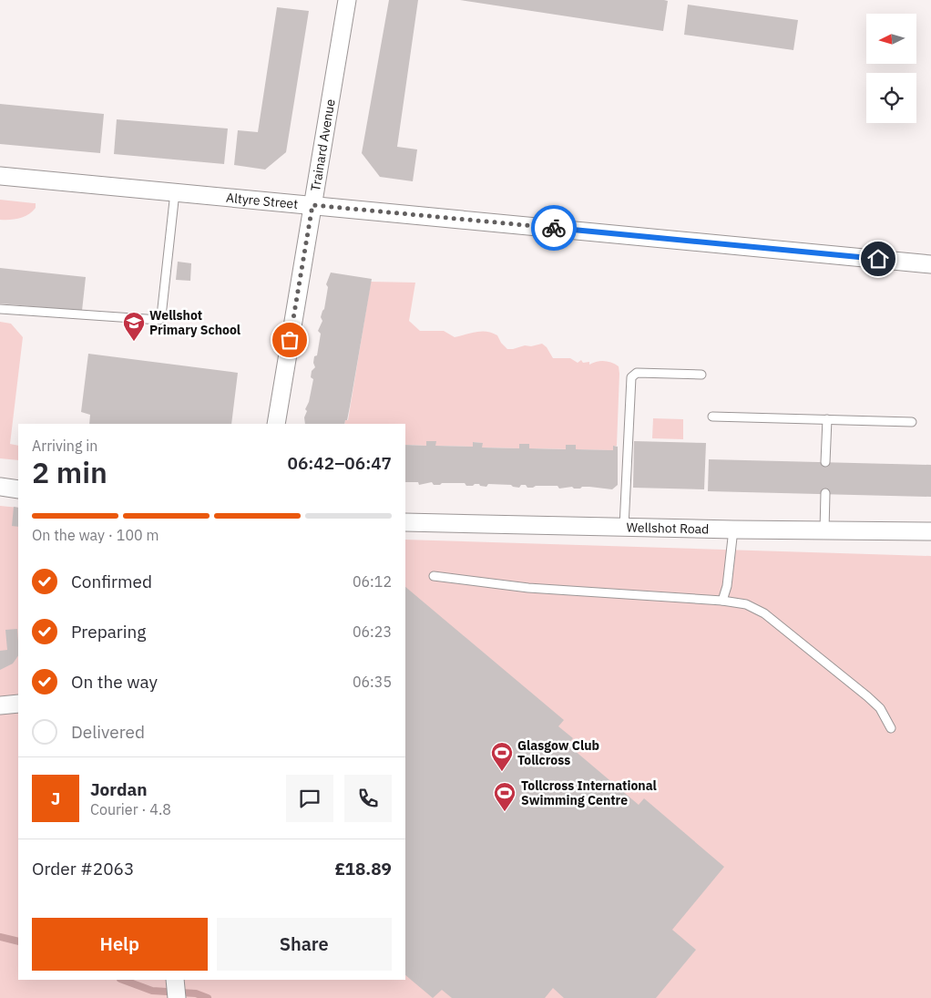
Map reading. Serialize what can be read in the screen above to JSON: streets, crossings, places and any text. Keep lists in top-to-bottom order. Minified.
{"streets":{"street":["Trainard Avenue","Altyre Street","Wellshot Road"]},"crossings":[["Trainard Avenue","Altyre Street"]],"places":{"school or university":["Wellshot Primary School"],"sports":["Glasgow Club Tollcross","Tollcross International Swimming Centre"]},"north":"left","page":{"heading":["2 min","Arriving in","06:42–06:47"],"panel":["Jordan","Courier · 4.8","Order #2063","£18.89"],"bar":"On the way · 100 m","list":[["Confirmed","06:12"],["Preparing","06:23"],["On the way","06:35"],"Delivered"],"round":"J","buttons":["Help","Share"]}}
